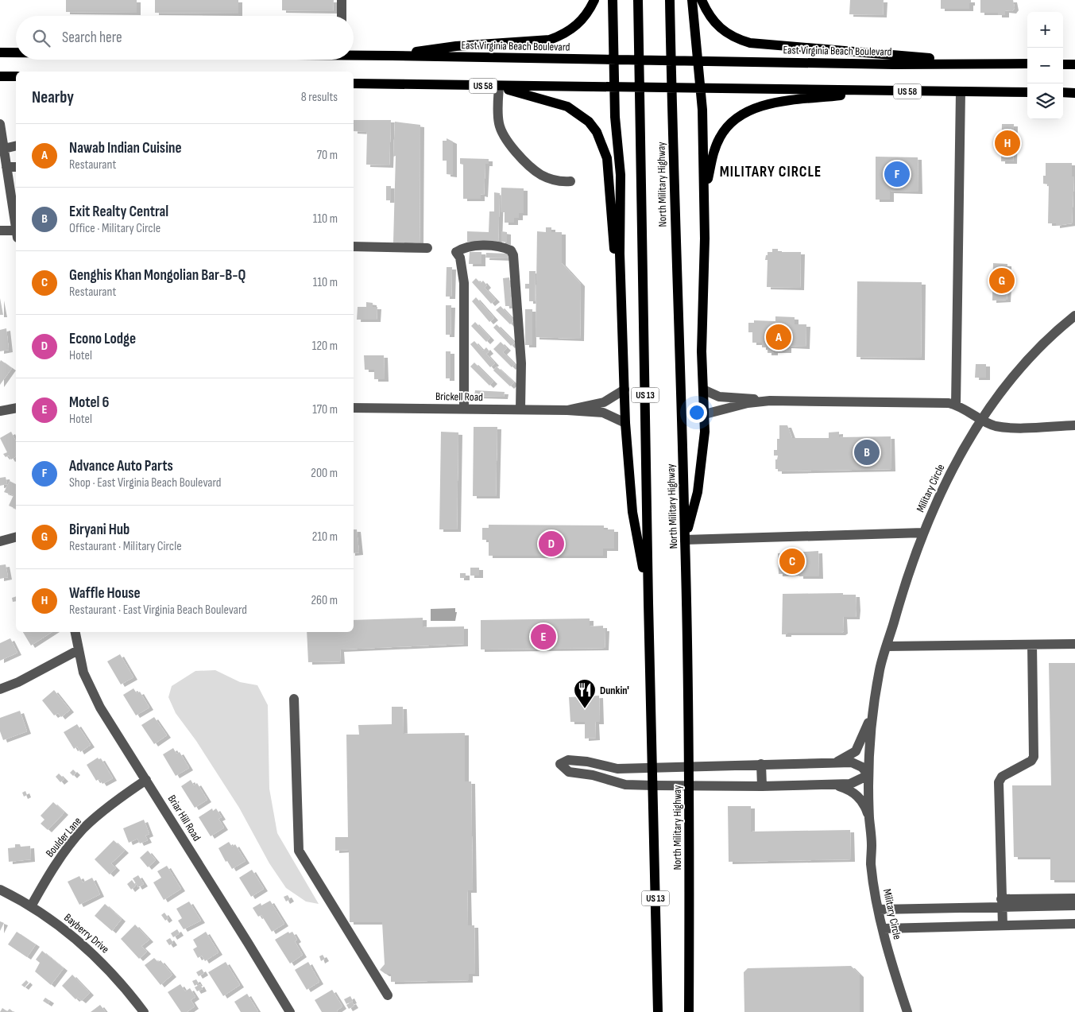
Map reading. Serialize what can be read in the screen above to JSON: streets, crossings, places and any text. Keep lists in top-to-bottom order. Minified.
{"streets":{"main road":["East Virginia Beach Boulevard","US 58","North Military Highway","US 13"],"street":["Brickell Road","Military Circle","Briar Hill Road","Boulder Lane","Bayberry Drive"]},"crossings":[["North Military Highway","Military Circle"],["Briar Hill Road","Boulder Lane"],["Boulder Lane","Bayberry Drive"]],"districts":["MILITARY CIRCLE"],"places":{"restaurant":["Dunkin'"]},"page":{"map_buttons":["+","−"],"search":"Search here","heading":["Nearby","8 results"],"list":[{"mark":"A","name":"Nawab Indian Cuisine","note":"Restaurant","value":"70 m"},{"mark":"B","name":"Exit Realty Central","note":"Office · Military Circle","value":"110 m"},{"mark":"C","name":"Genghis Khan Mongolian Bar-B-Q","note":"Restaurant","value":"110 m"},{"mark":"D","name":"Econo Lodge","note":"Hotel","value":"120 m"},{"mark":"E","name":"Motel 6","note":"Hotel","value":"170 m"},{"mark":"F","name":"Advance Auto Parts","note":"Shop · East Virginia Beach Boulevard","value":"200 m"},{"mark":"G","name":"Biryani Hub","note":"Restaurant · Military Circle","value":"210 m"},{"mark":"H","name":"Waffle House","note":"Restaurant · East Virginia Beach Boulevard","value":"260 m"}],"pins":["H","F","G","A","B","D","C","E"]}}
